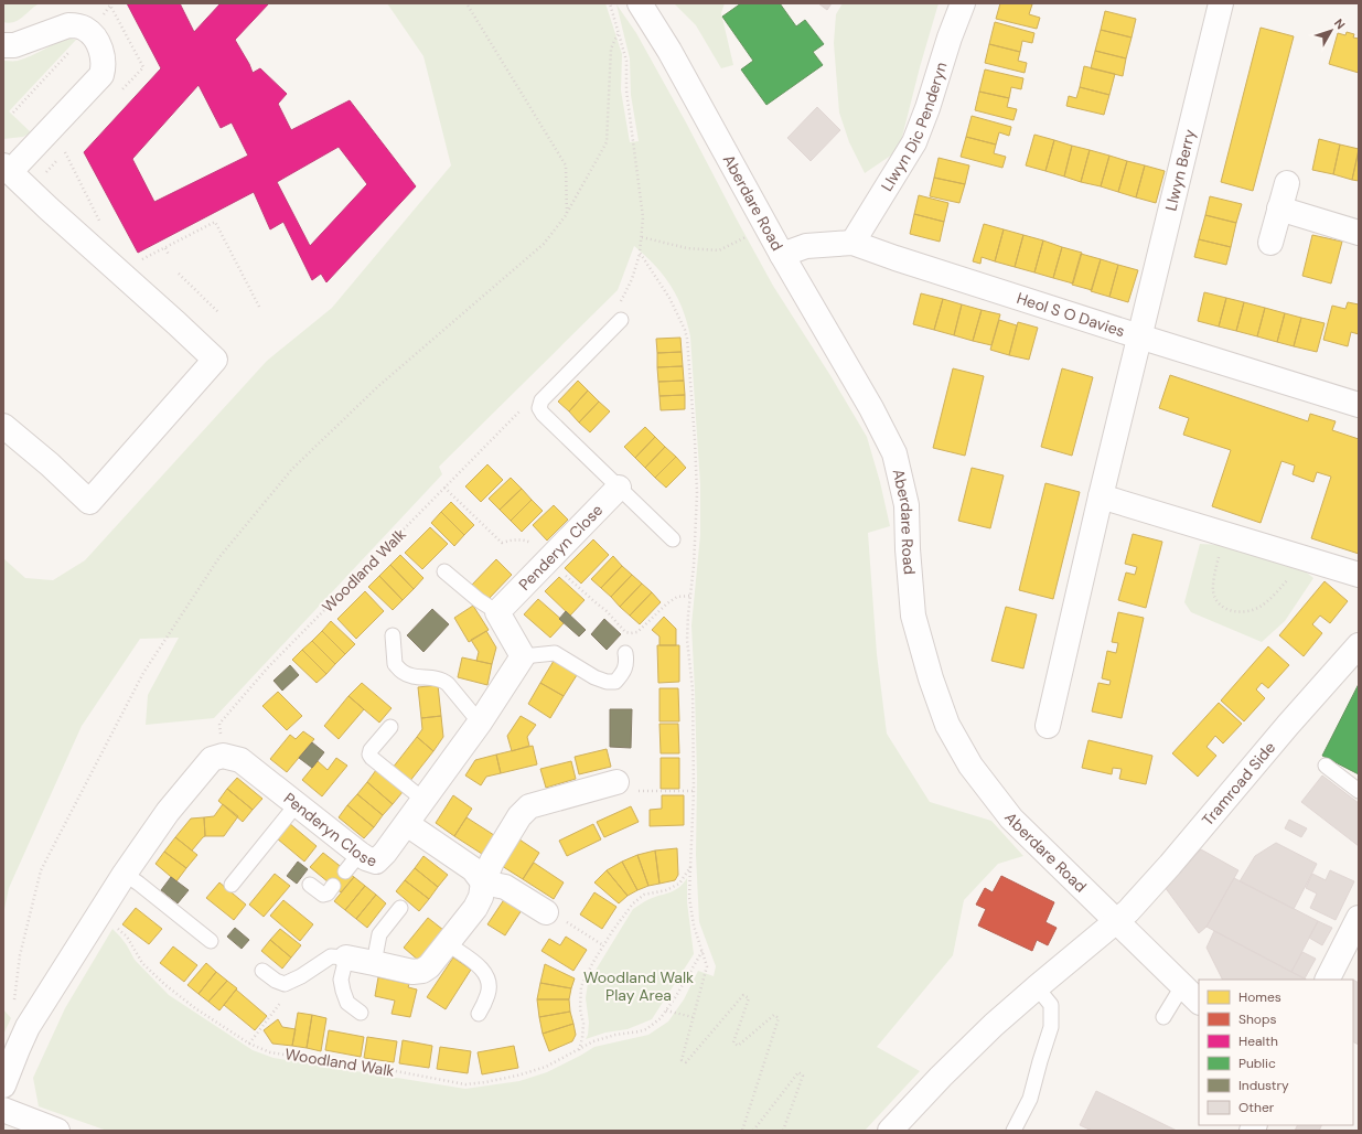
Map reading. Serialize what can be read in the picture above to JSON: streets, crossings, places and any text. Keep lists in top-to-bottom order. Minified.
{"streets":{"street":["Llwyn Dic Penderyn","Llwyn Berry","Aberdare Road","Heol S O Davies","Penderyn Close","Tramroad Side"],"path":["Woodland Walk"]},"crossings":[["Llwyn Dic Penderyn","Heol S O Davies"],["Llwyn Berry","Heol S O Davies"],["Aberdare Road","Heol S O Davies"],["Aberdare Road","Tramroad Side"],["Penderyn Close","Woodland Walk"]],"parks":["Woodland Walk Play Area"],"legend":["Homes","Shops","Health","Public","Industry","Other"],"north":"top right"}
